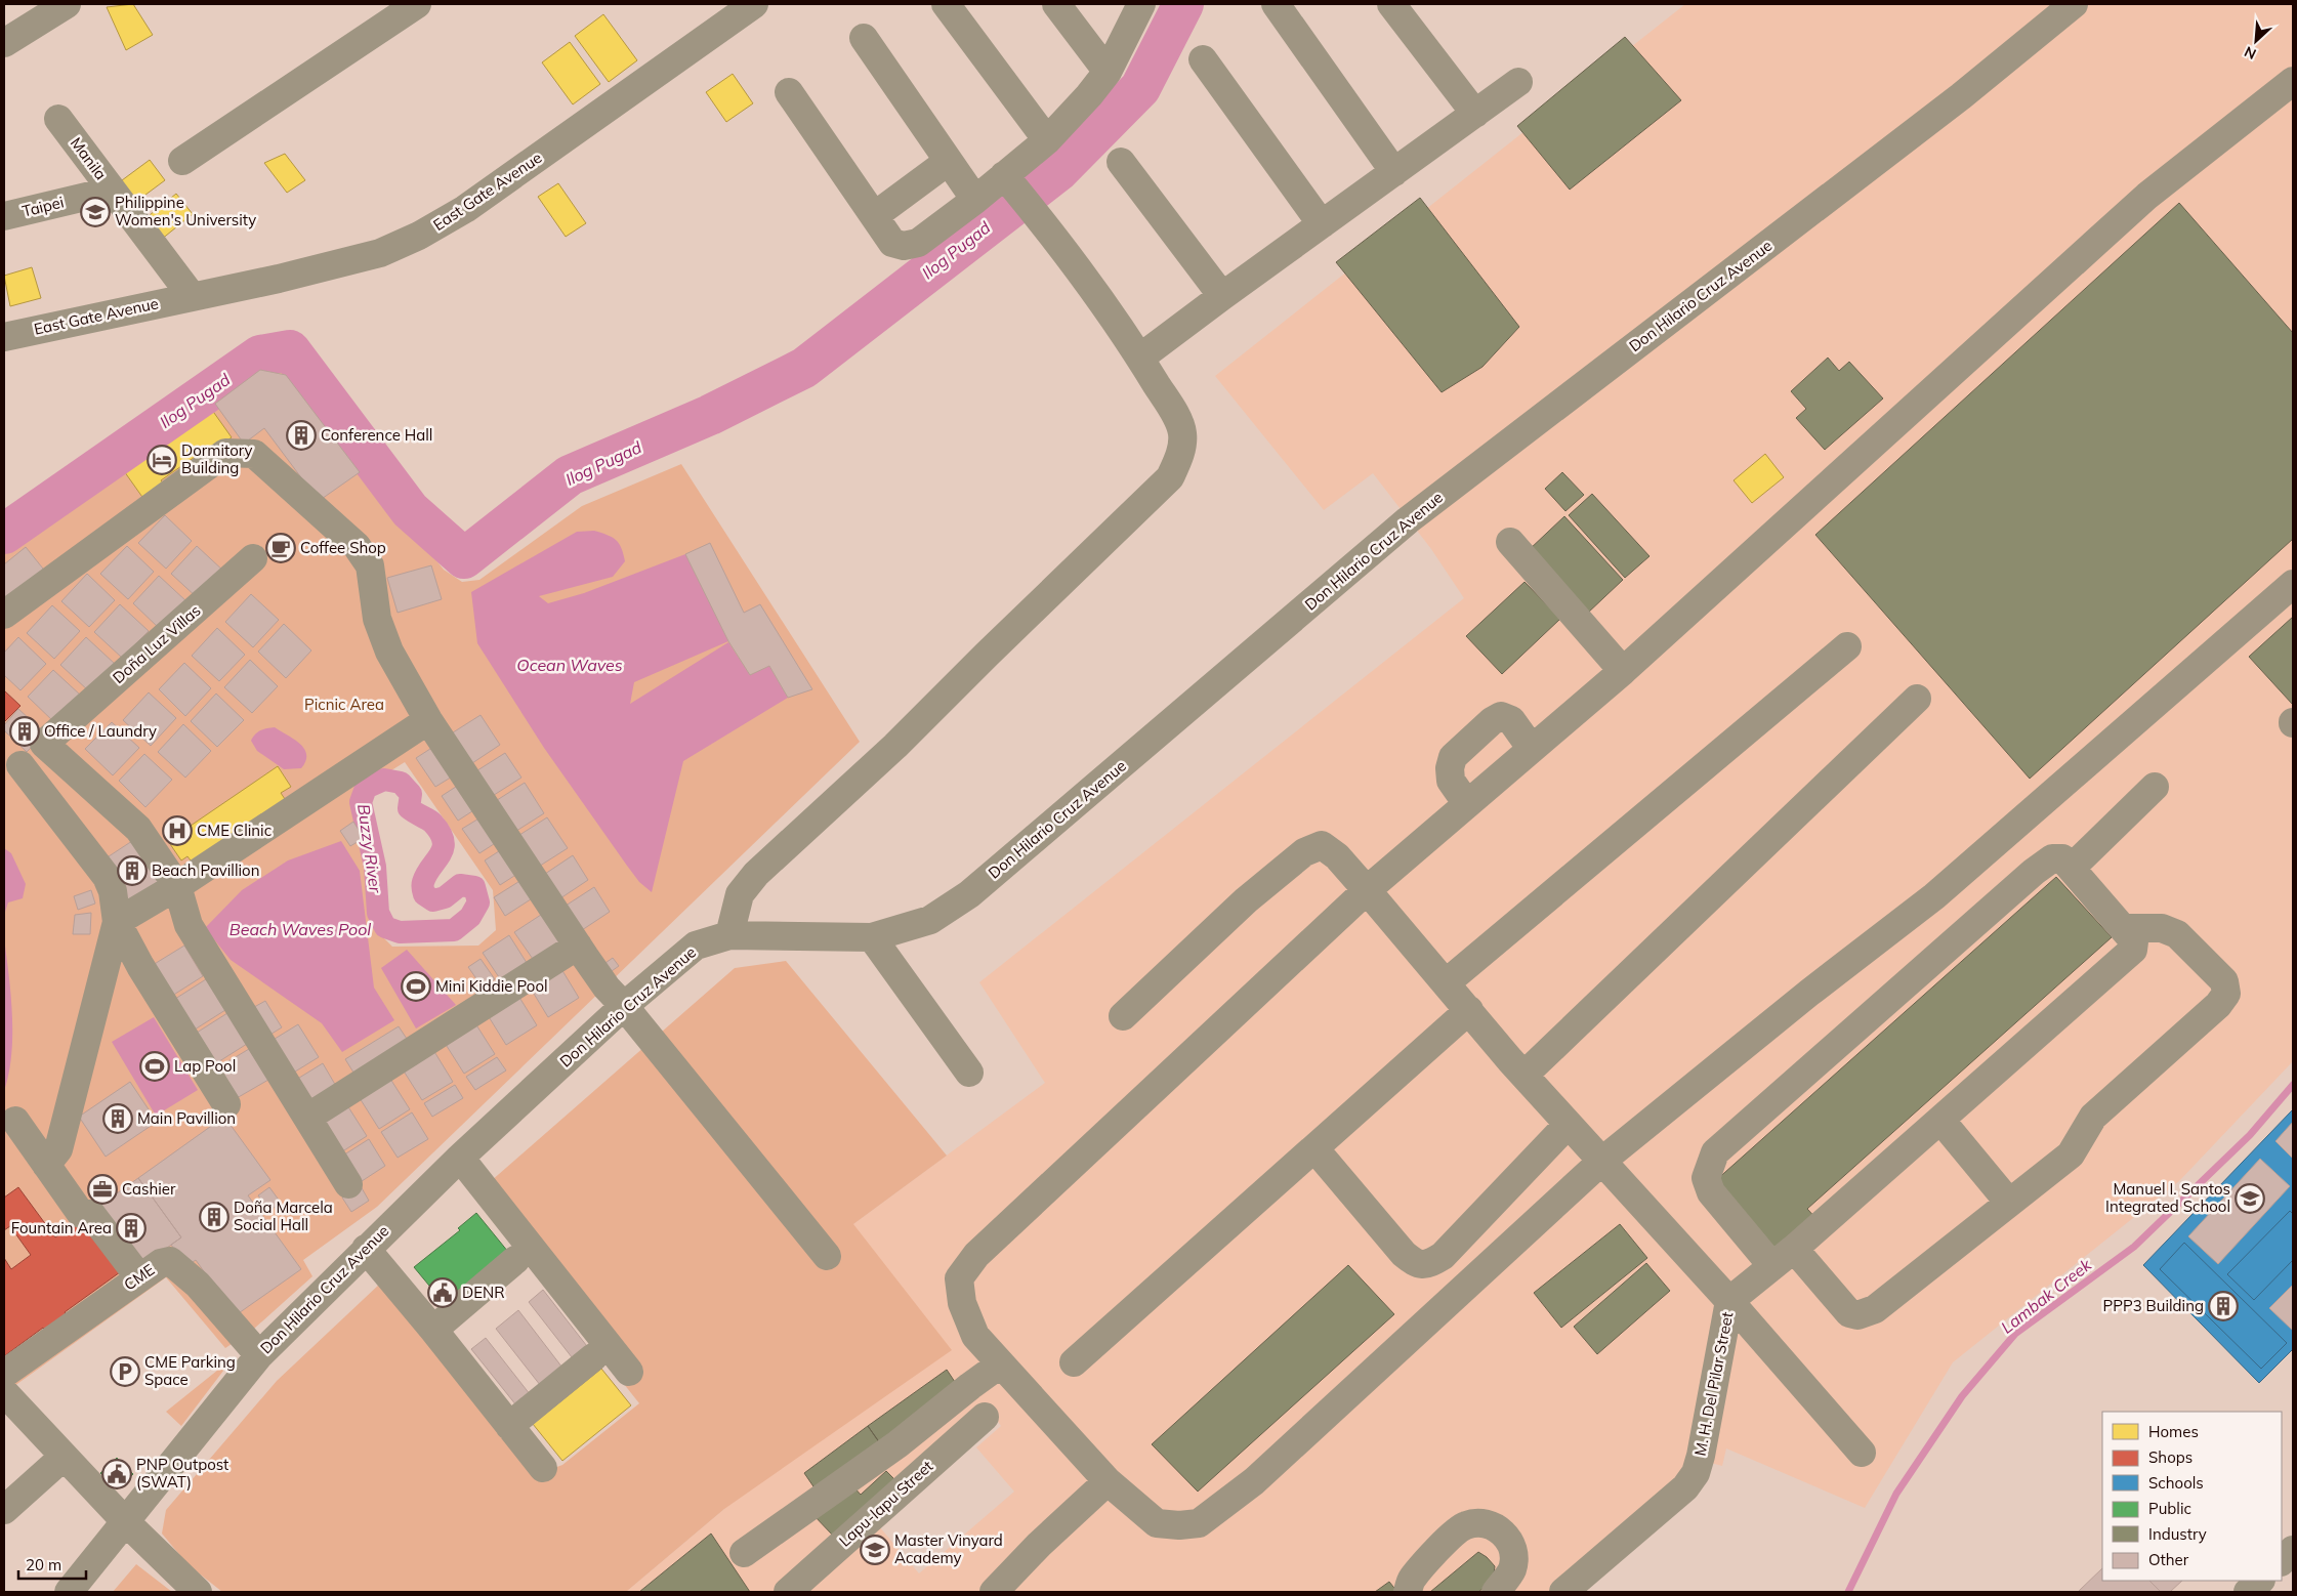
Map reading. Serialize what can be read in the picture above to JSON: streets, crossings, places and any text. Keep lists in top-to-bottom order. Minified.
{"streets":{"street":["Manila","East Gate Avenue","Taipei","Don Hilario Cruz Avenue","Doña Luz Villas","CME","M. H. Del Pilar Street","Lapu-lapu Street"]},"crossings":[["Manila","East Gate Avenue"],["Manila","Taipei"],["Don Hilario Cruz Avenue","CME"]],"water":["Ilog Pugad","Ocean Waves","Buzzy River","Beach Waves Pool","Lambak Creek"],"parks":["Picnic Area"],"places":{"school or university":["Philippine Women's University","Manuel I. Santos Integrated School","Master Vinyard Academy"],"building":["Conference Hall","Office / Laundry","Beach Pavillion","Main Pavillion","Doña Marcela Social Hall","Fountain Area","PPP3 Building"],"hotel":["Dormitory Building"],"cafe":["Coffee Shop"],"hospital":["CME Clinic"],"sports":["Mini Kiddie Pool","Lap Pool"],"office":["Cashier"],"public building":["DENR","PNP Outpost (SWAT)"],"parking":["CME Parking Space"]},"legend":["Homes","Shops","Schools","Public","Industry","Other"],"scale_bar":"20 m","north":"bottom left"}
